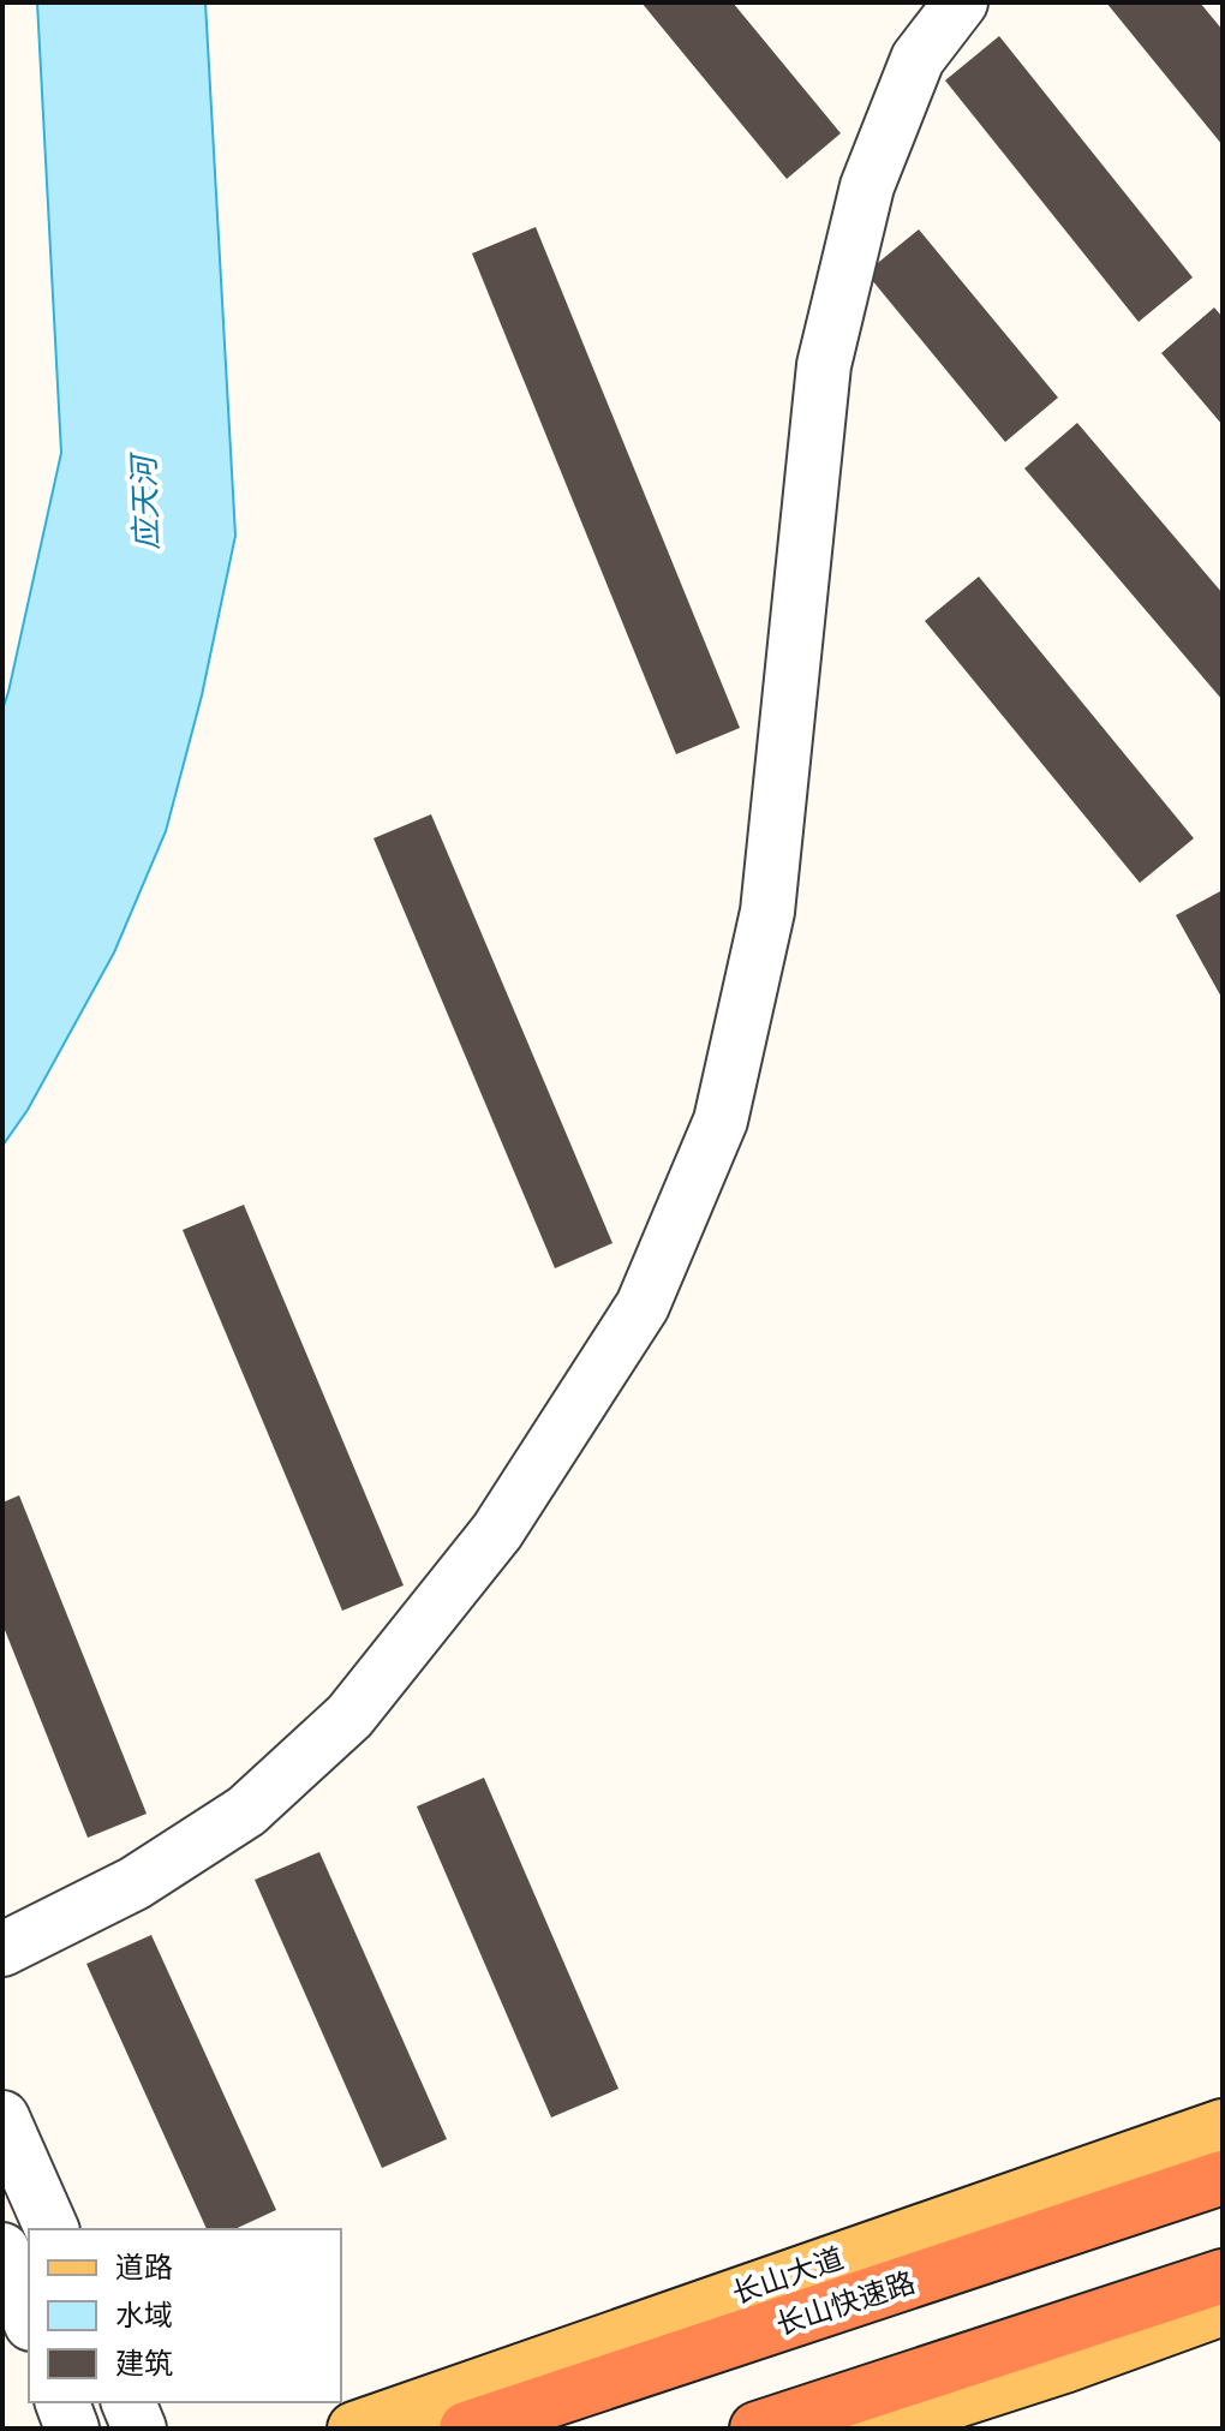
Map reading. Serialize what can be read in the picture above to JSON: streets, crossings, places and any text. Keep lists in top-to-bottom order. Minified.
{"streets":{"highway":["长山快速路"],"main road":["长山大道"]},"water":["应天河"],"legend":["道路","水域","建筑"]}
